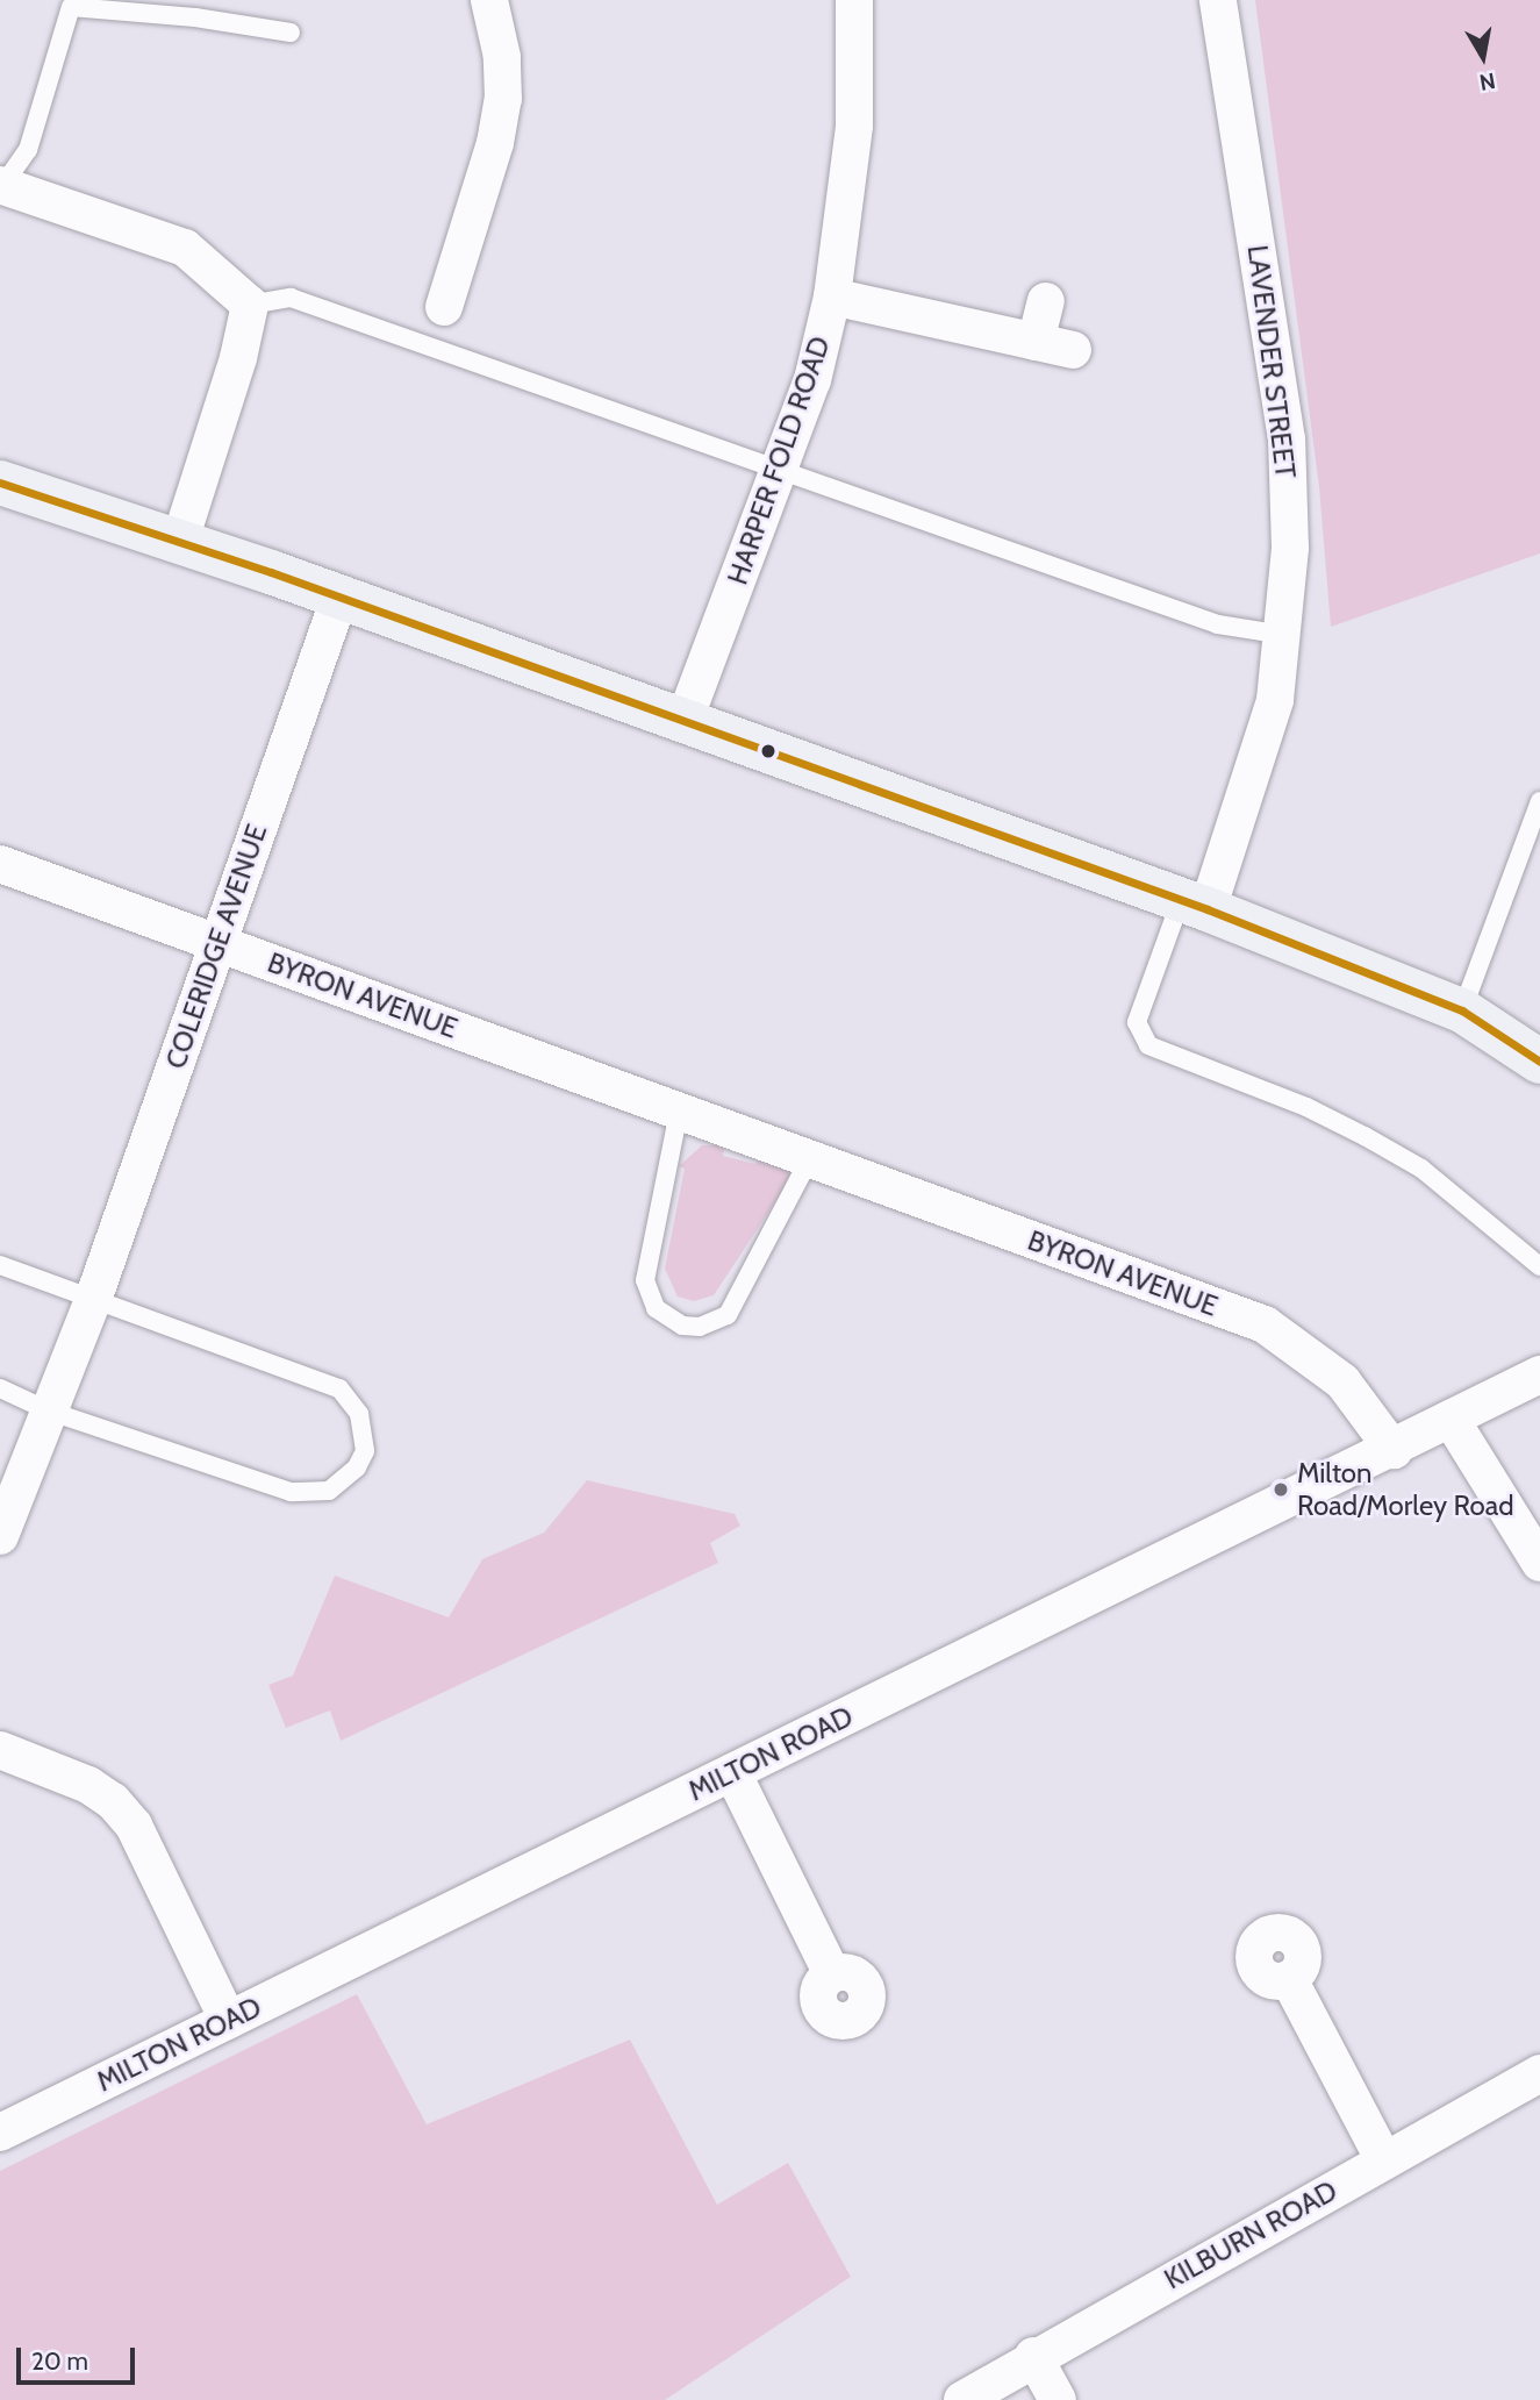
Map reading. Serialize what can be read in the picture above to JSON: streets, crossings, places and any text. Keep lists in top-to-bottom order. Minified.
{"streets":{"street":["LAVENDER STREET","HARPER FOLD ROAD","COLERIDGE AVENUE","BYRON AVENUE","MILTON ROAD","KILBURN ROAD"]},"crossings":[["COLERIDGE AVENUE","BYRON AVENUE"],["BYRON AVENUE","MILTON ROAD"]],"places":["Milton Road/Morley Road"],"scale_bar":"20 m","north":"bottom"}
